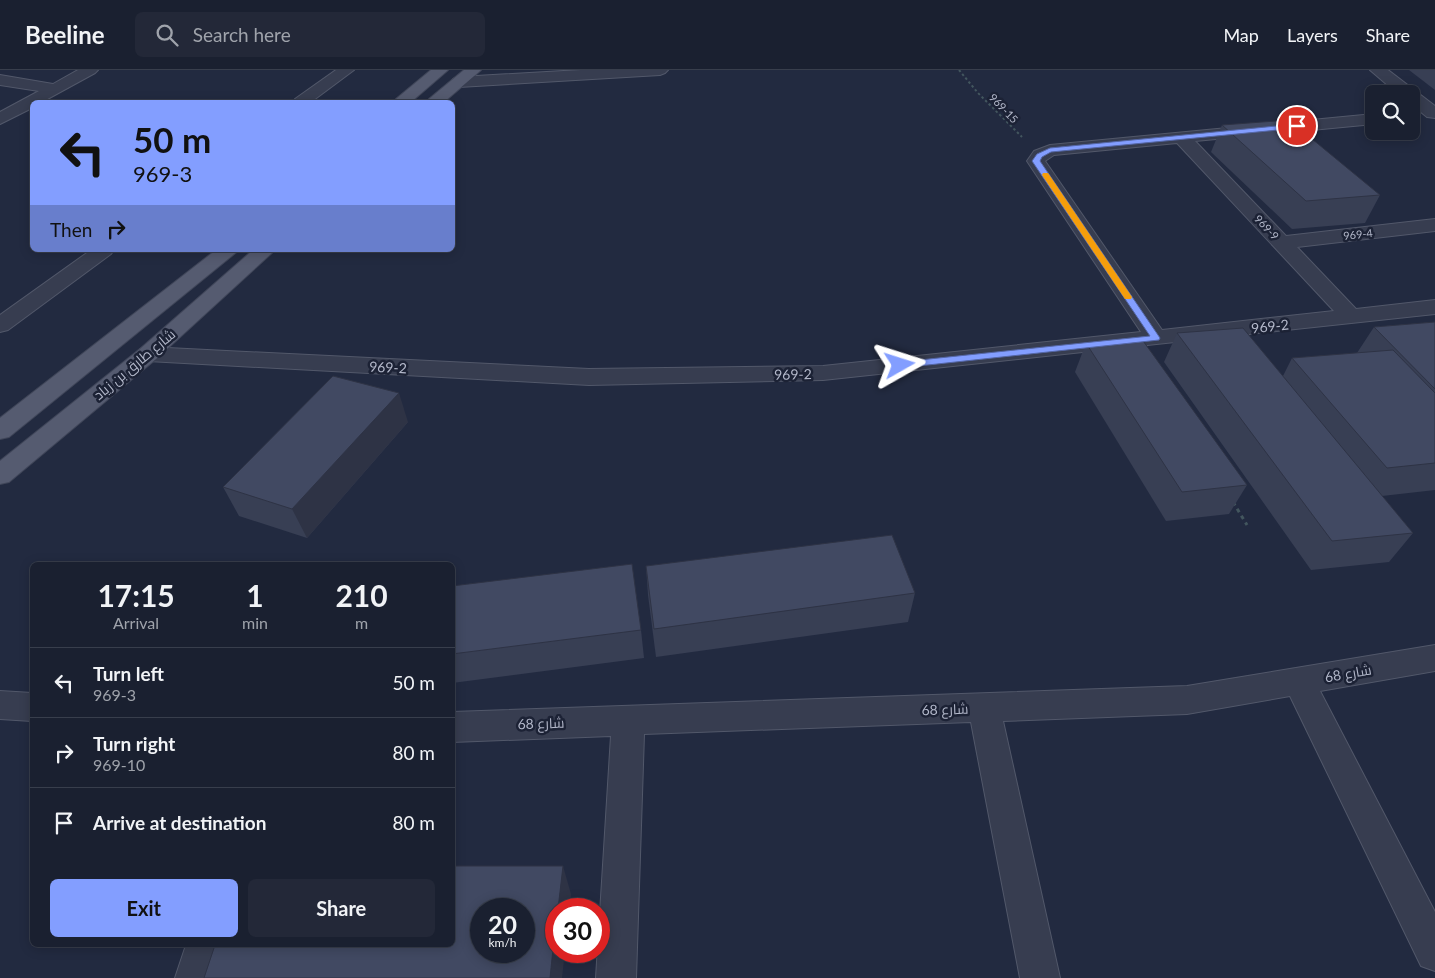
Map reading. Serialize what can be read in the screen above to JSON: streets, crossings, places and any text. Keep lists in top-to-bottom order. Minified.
{"streets":{"main road":["شارع طارق بن زياد"],"street":["969-9","969-4","969-2","شارع 68"],"path":["969-15"]},"crossings":[["969-9","969-4"],["969-9","969-2"],["969-2","شارع طارق بن زياد"]],"page":{"header":"Beeline","search":"Search here","nav":["Map","Layers","Share"],"turn":["50 m","969-3"],"then":"Then","eta":["17:15","Arrival","1","min","210","m"],"list":[{"name":"Turn left","note":"969-3","value":"50 m"},{"name":"Turn right","note":"969-10","value":"80 m"},{"name":"Arrive at destination","value":"80 m"}],"buttons":["Exit","Share"],"speed":"20 km/h","limit":"30"}}
